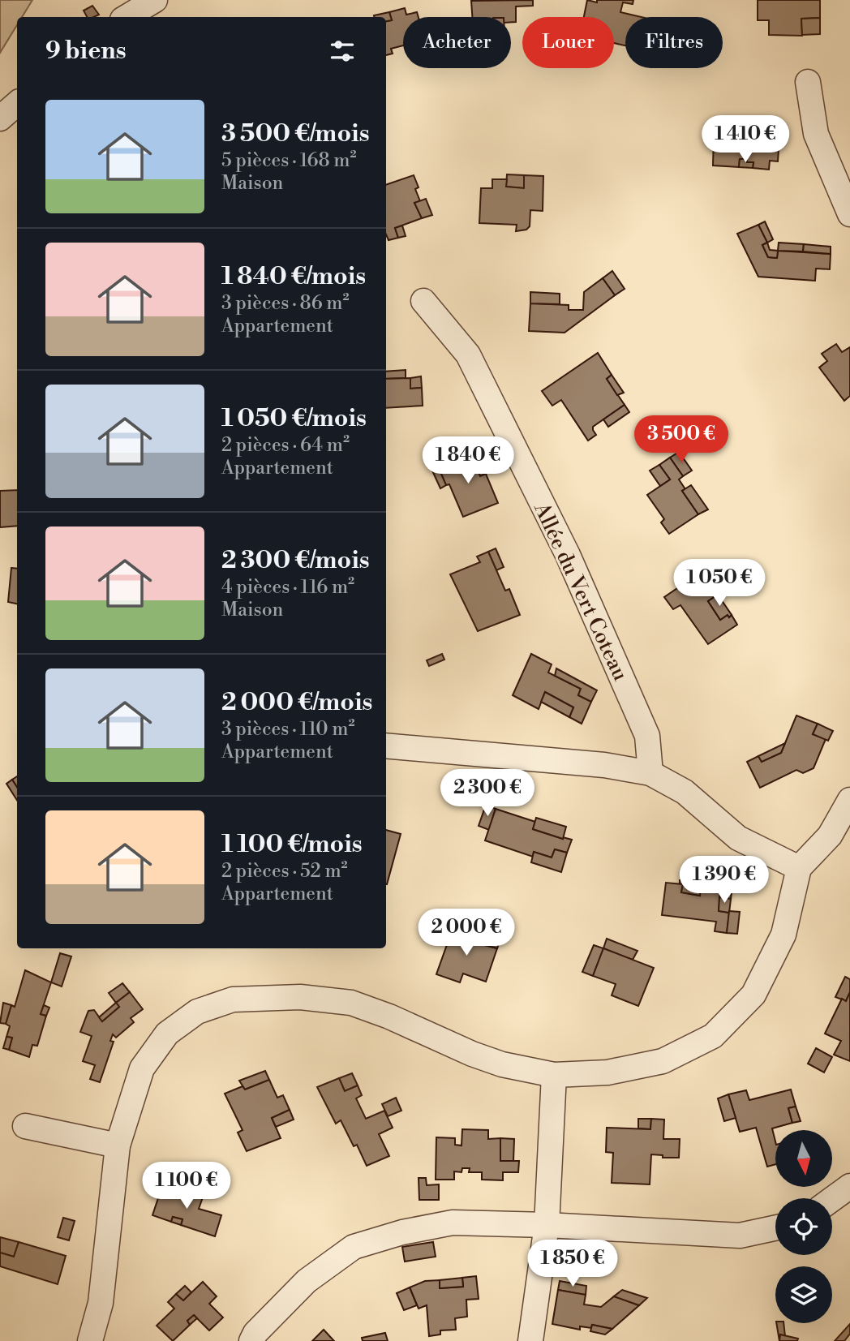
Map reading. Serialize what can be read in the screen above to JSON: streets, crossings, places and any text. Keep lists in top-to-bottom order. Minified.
{"streets":{"street":["Allée du Vert Coteau"]},"north":"bottom","page":{"chip":["Acheter","Louer","Filtres"],"heading":"9 biens","list":[{"name":"3 500 €/mois","note":"5 pièces · 168 m² · Maison"},{"name":"1 840 €/mois","note":"3 pièces · 86 m² · Appartement"},{"name":"1 050 €/mois","note":"2 pièces · 64 m² · Appartement"},{"name":"2 300 €/mois","note":"4 pièces · 116 m² · Maison"},{"name":"2 000 €/mois","note":"3 pièces · 110 m² · Appartement"},{"name":"1 100 €/mois","note":"2 pièces · 52 m² · Appartement"}],"price":["1 410 €","3 500 €","1 840 €","1 050 €","2 300 €","1 390 €","2 000 €","1 100 €","1 850 €"]}}
